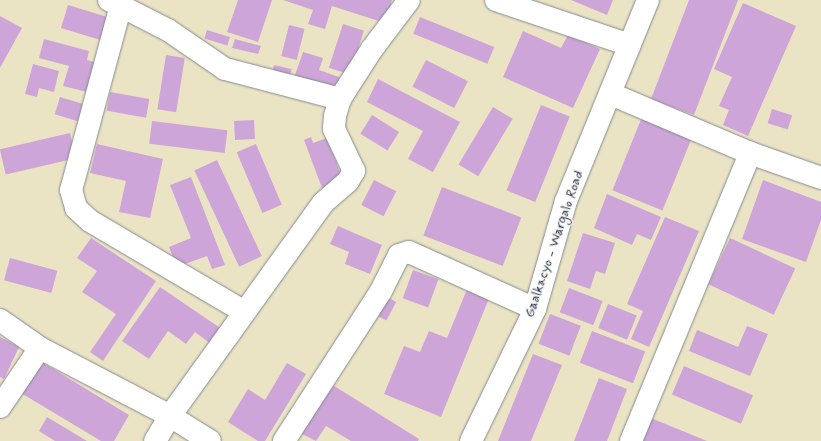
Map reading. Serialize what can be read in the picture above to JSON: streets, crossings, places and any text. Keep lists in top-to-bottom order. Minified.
{"streets":{"street":["Gaalkacyo - Wargalo Road"]}}
